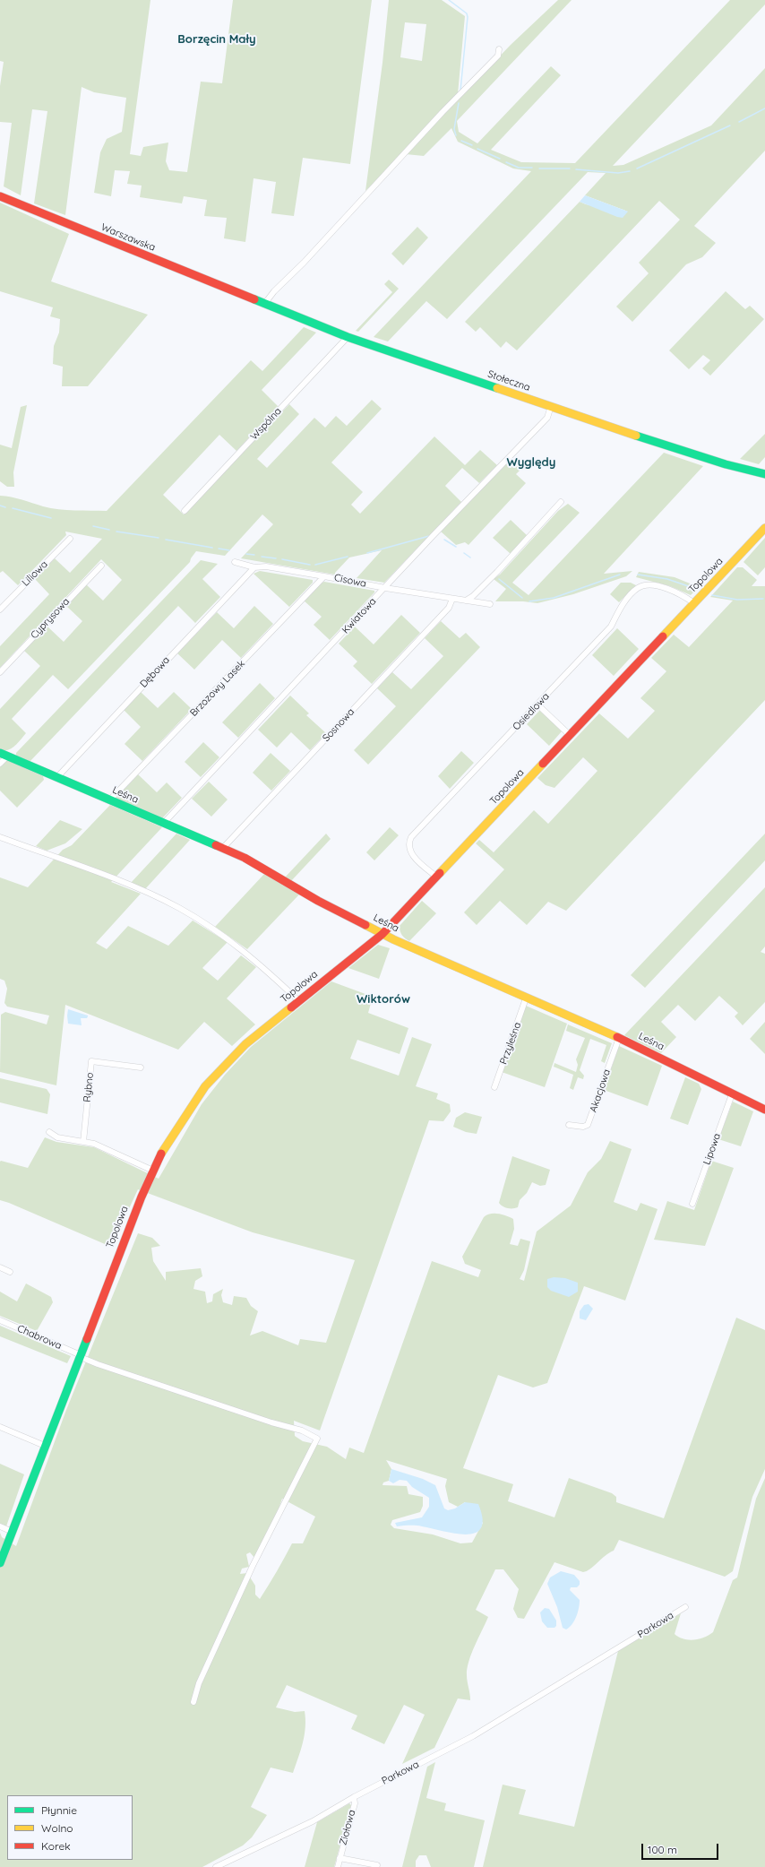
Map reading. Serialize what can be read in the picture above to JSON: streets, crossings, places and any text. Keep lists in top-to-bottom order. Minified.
{"streets":{"street":["Warszawska","Stołeczna","Wspólna","Liliowa","Topolowa","Cisowa","Kwiatowa","Cyprysowa","Dębowa","Brzozowy Lasek","Osiedlowa","Sosnowa","Leśna","Przyleśna","Rybno","Akacjowa","Lipowa","Chabrowa","Parkowa","Ziołowa"]},"crossings":[["Warszawska","Stołeczna"],["Stołeczna","Wspólna"],["Stołeczna","Kwiatowa"],["Topolowa","Osiedlowa"],["Topolowa","Leśna"],["Topolowa","Chabrowa"],["Cisowa","Kwiatowa"],["Cisowa","Dębowa"],["Cisowa","Brzozowy Lasek"],["Cisowa","Sosnowa"],["Kwiatowa","Leśna"],["Dębowa","Leśna"],["Brzozowy Lasek","Leśna"],["Sosnowa","Leśna"],["Leśna","Przyleśna"],["Leśna","Akacjowa"],["Leśna","Lipowa"],["Parkowa","Ziołowa"]],"districts":["Borzęcin Mały","Wyględy","Wiktorów"],"legend":["Płynnie","Wolno","Korek"],"scale_bar":"100 m"}
